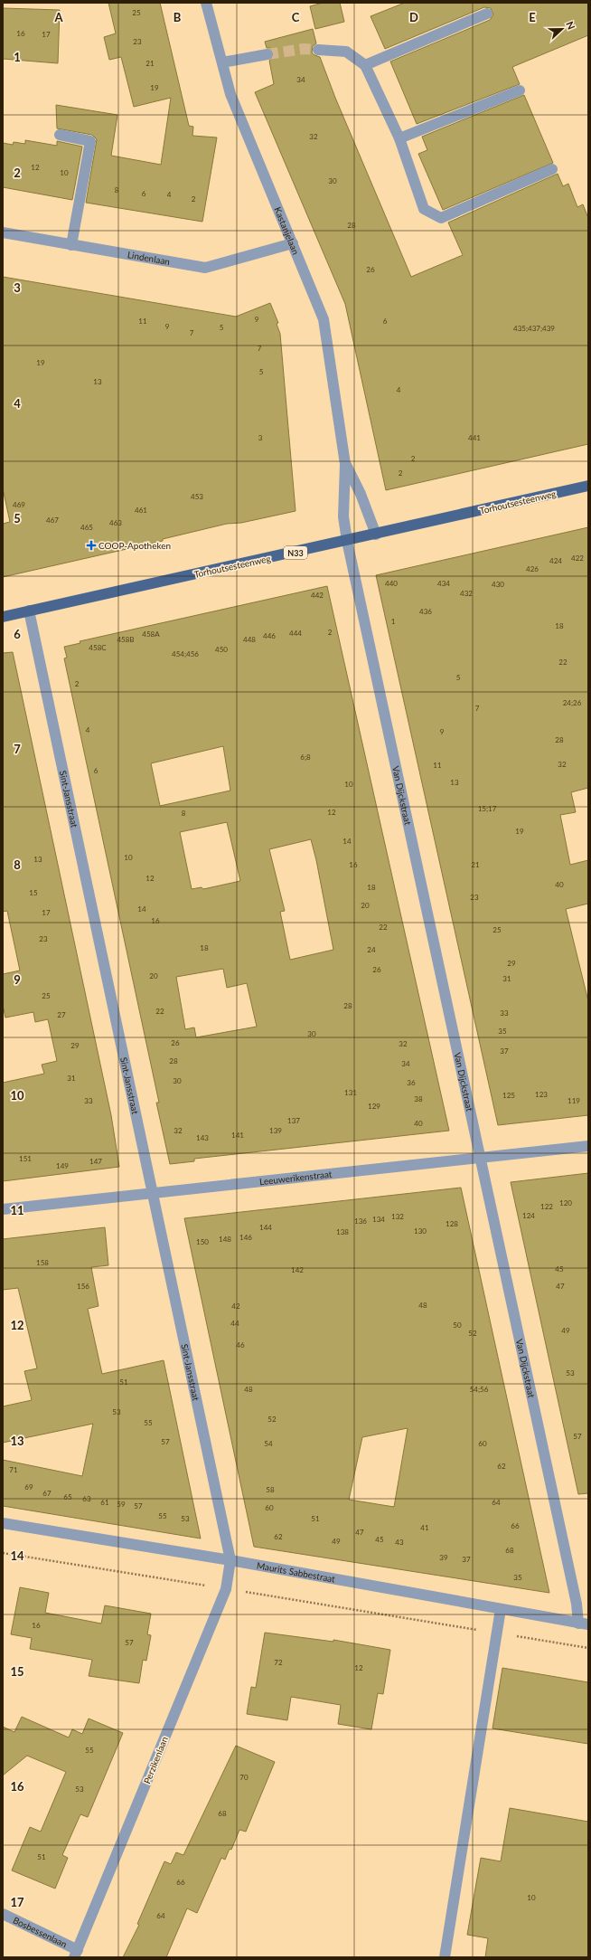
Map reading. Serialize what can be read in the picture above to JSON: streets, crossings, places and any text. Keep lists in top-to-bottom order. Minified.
{"streets":{"main road":["Torhoutsesteenweg","N33"],"street":["Kastanjelaan","Lindenlaan","Van Dijckstraat","Sint-Jansstraat","Leeuwerikenstraat","Maurits Sabbestraat","Perzikenlaan","Bosbessenlaan"]},"crossings":[["Kastanjelaan","Lindenlaan"],["Kastanjelaan","Torhoutsesteenweg"],["Kastanjelaan","Van Dijckstraat"],["Torhoutsesteenweg","Van Dijckstraat"],["Torhoutsesteenweg","Sint-Jansstraat"],["Van Dijckstraat","Leeuwerikenstraat"],["Van Dijckstraat","Maurits Sabbestraat"],["Sint-Jansstraat","Leeuwerikenstraat"],["Sint-Jansstraat","Maurits Sabbestraat"],["Sint-Jansstraat","Perzikenlaan"],["Maurits Sabbestraat","Perzikenlaan"],["Perzikenlaan","Bosbessenlaan"]],"places":{"health":["COOP-Apotheken"]},"house_numbers":["25","16","17","23","21","34","19","32","12","10","30","8","6","4","2","28","26","9","11","6","9","5","435;437;439","7","7","19","5","13","4","3","441","2","2","453","469","461","467","463","465","422","424","426","440","434","430","432","442","436","1","18","2","444","458A","446","458B","448","458C","450","454;456","22","5","2","24;26","7","4","9","28","6;8","32","11","6","13","10","15;17","12","8","19","14","10","13","16","21","12","40","18","15","23","20","14","17","16","22","25","23","18","24","29","26","20","31","25","28","22","33","27","35","30","26","32","29","37","28","34","31","30","36","131","123","125","38","33","119","129","137","40","32","139","141","143","151","147","149","120","122","124","132","134","136","128","144","130","138","146","148","150","158","45","142","156","47","48","42","44","50","49","52","46","53","51","48","54;56","53","52","55","57","57","54","60","62","71","69","58","67","65","63","61","64","59","57","60","55","53","51","66","41","47","62","45","49","43","68","39","37","35","16","57","72","12","55","70","53","68","51","66","10","64"],"north":"right","grid":{"columns":["A","B","C","D","E"],"rows":["1","2","3","4","5","6","7","8","9","10","11","12","13","14","15","16","17"]}}
